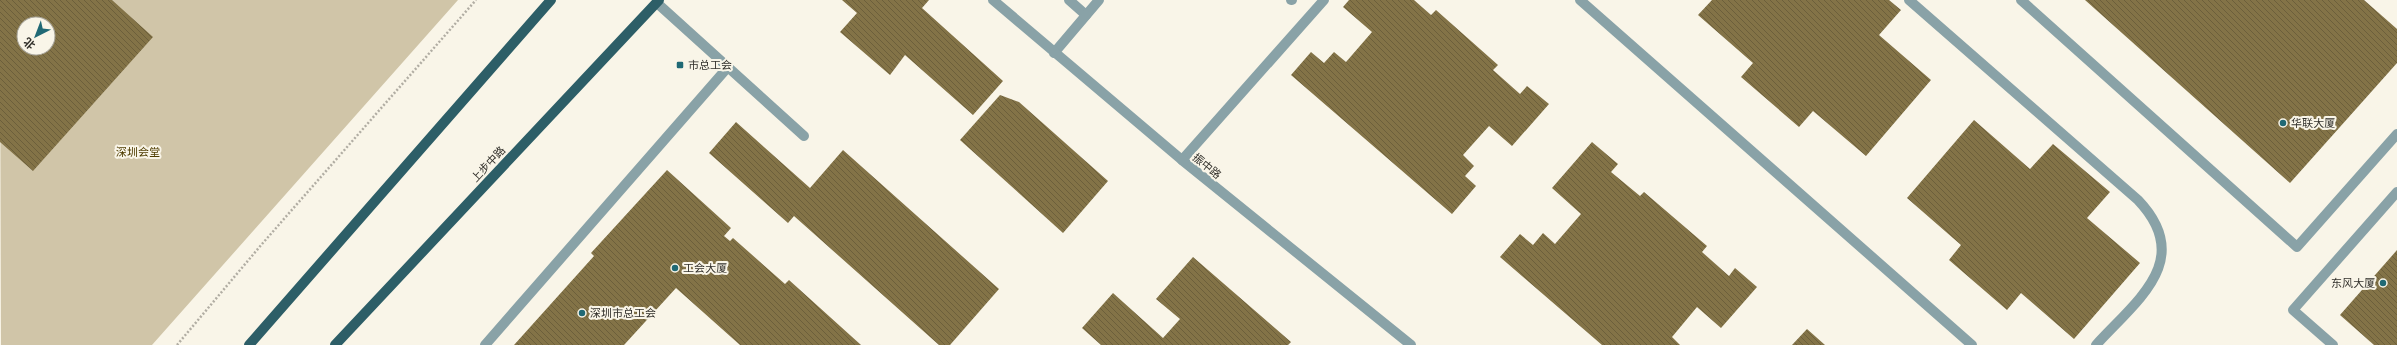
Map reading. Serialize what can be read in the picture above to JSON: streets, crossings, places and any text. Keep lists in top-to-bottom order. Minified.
{"streets":{"main road":["上步中路"],"street":["振中路"]},"parks":["深圳会堂"],"places":{"transit":["市总工会"],"other":["华联大厦","工会大厦","东风大厦","深圳市总工会"]},"north":"bottom left"}
